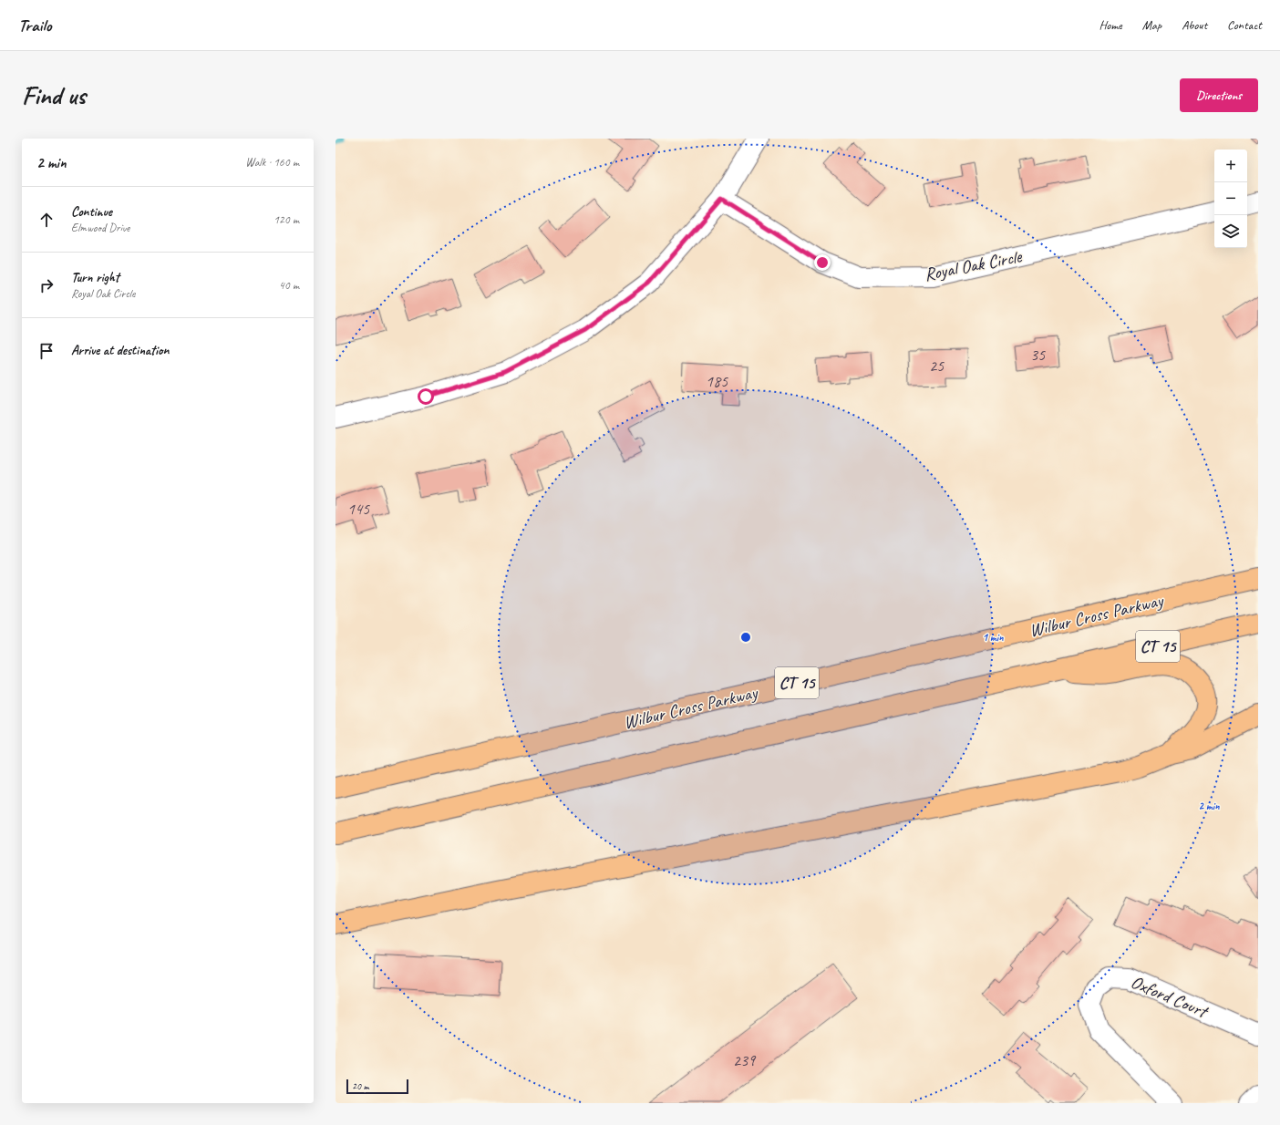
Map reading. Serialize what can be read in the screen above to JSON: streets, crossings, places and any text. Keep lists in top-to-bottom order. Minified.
{"streets":{"highway":["Wilbur Cross Parkway","CT 15"],"street":["Royal Oak Circle","Oxford Court"]},"house_numbers":["35","25","185","145","239"],"scale_bar":"20 m","page":{"header":"Trailo","nav":["Home","Map","About","Contact"],"buttons":"Directions","title":"Find us","heading":["2 min","Walk · 160 m"],"map_buttons":["+","−"],"list":[["Continue","Elmwood Drive","120 m"],["Turn right","Royal Oak Circle","40 m"],"Arrive at destination"],"scale":"20 m"},"rings":["1 min","2 min"]}
